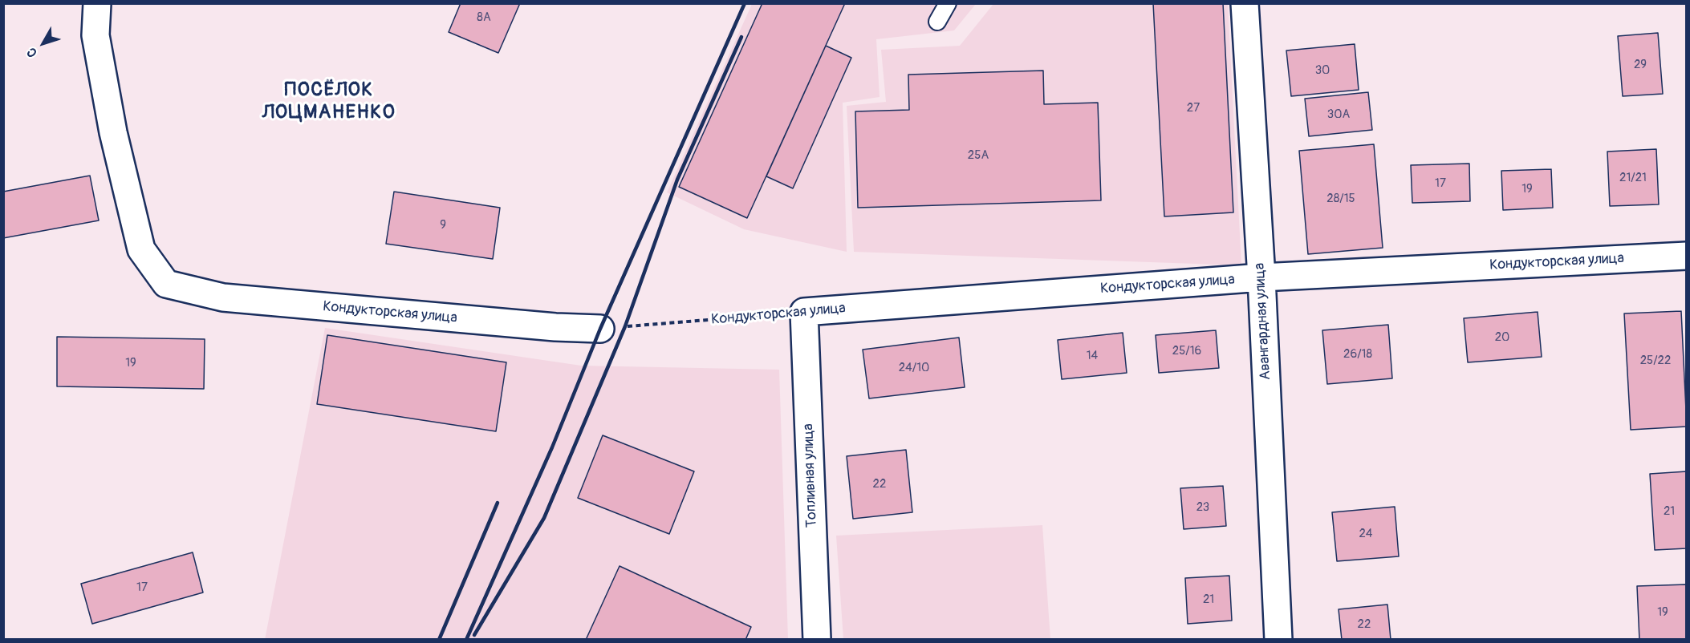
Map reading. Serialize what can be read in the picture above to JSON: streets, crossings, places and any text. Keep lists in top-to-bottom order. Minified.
{"streets":{"street":["Кондукторская улица","Авангардная улица","Топливная улица"]},"crossings":[["Кондукторская улица","Авангардная улица"],["Кондукторская улица","Топливная улица"]],"districts":["ПОСЁЛОК ЛОЦМАНЕНКО"],"house_numbers":["8А","29","30","27","30А","25А","21/21","17","19","28/15","9","20","25/16","26/18","14","25/22","19","24/10","22","23","21","24","17","21","19","22"],"north":"bottom left"}
